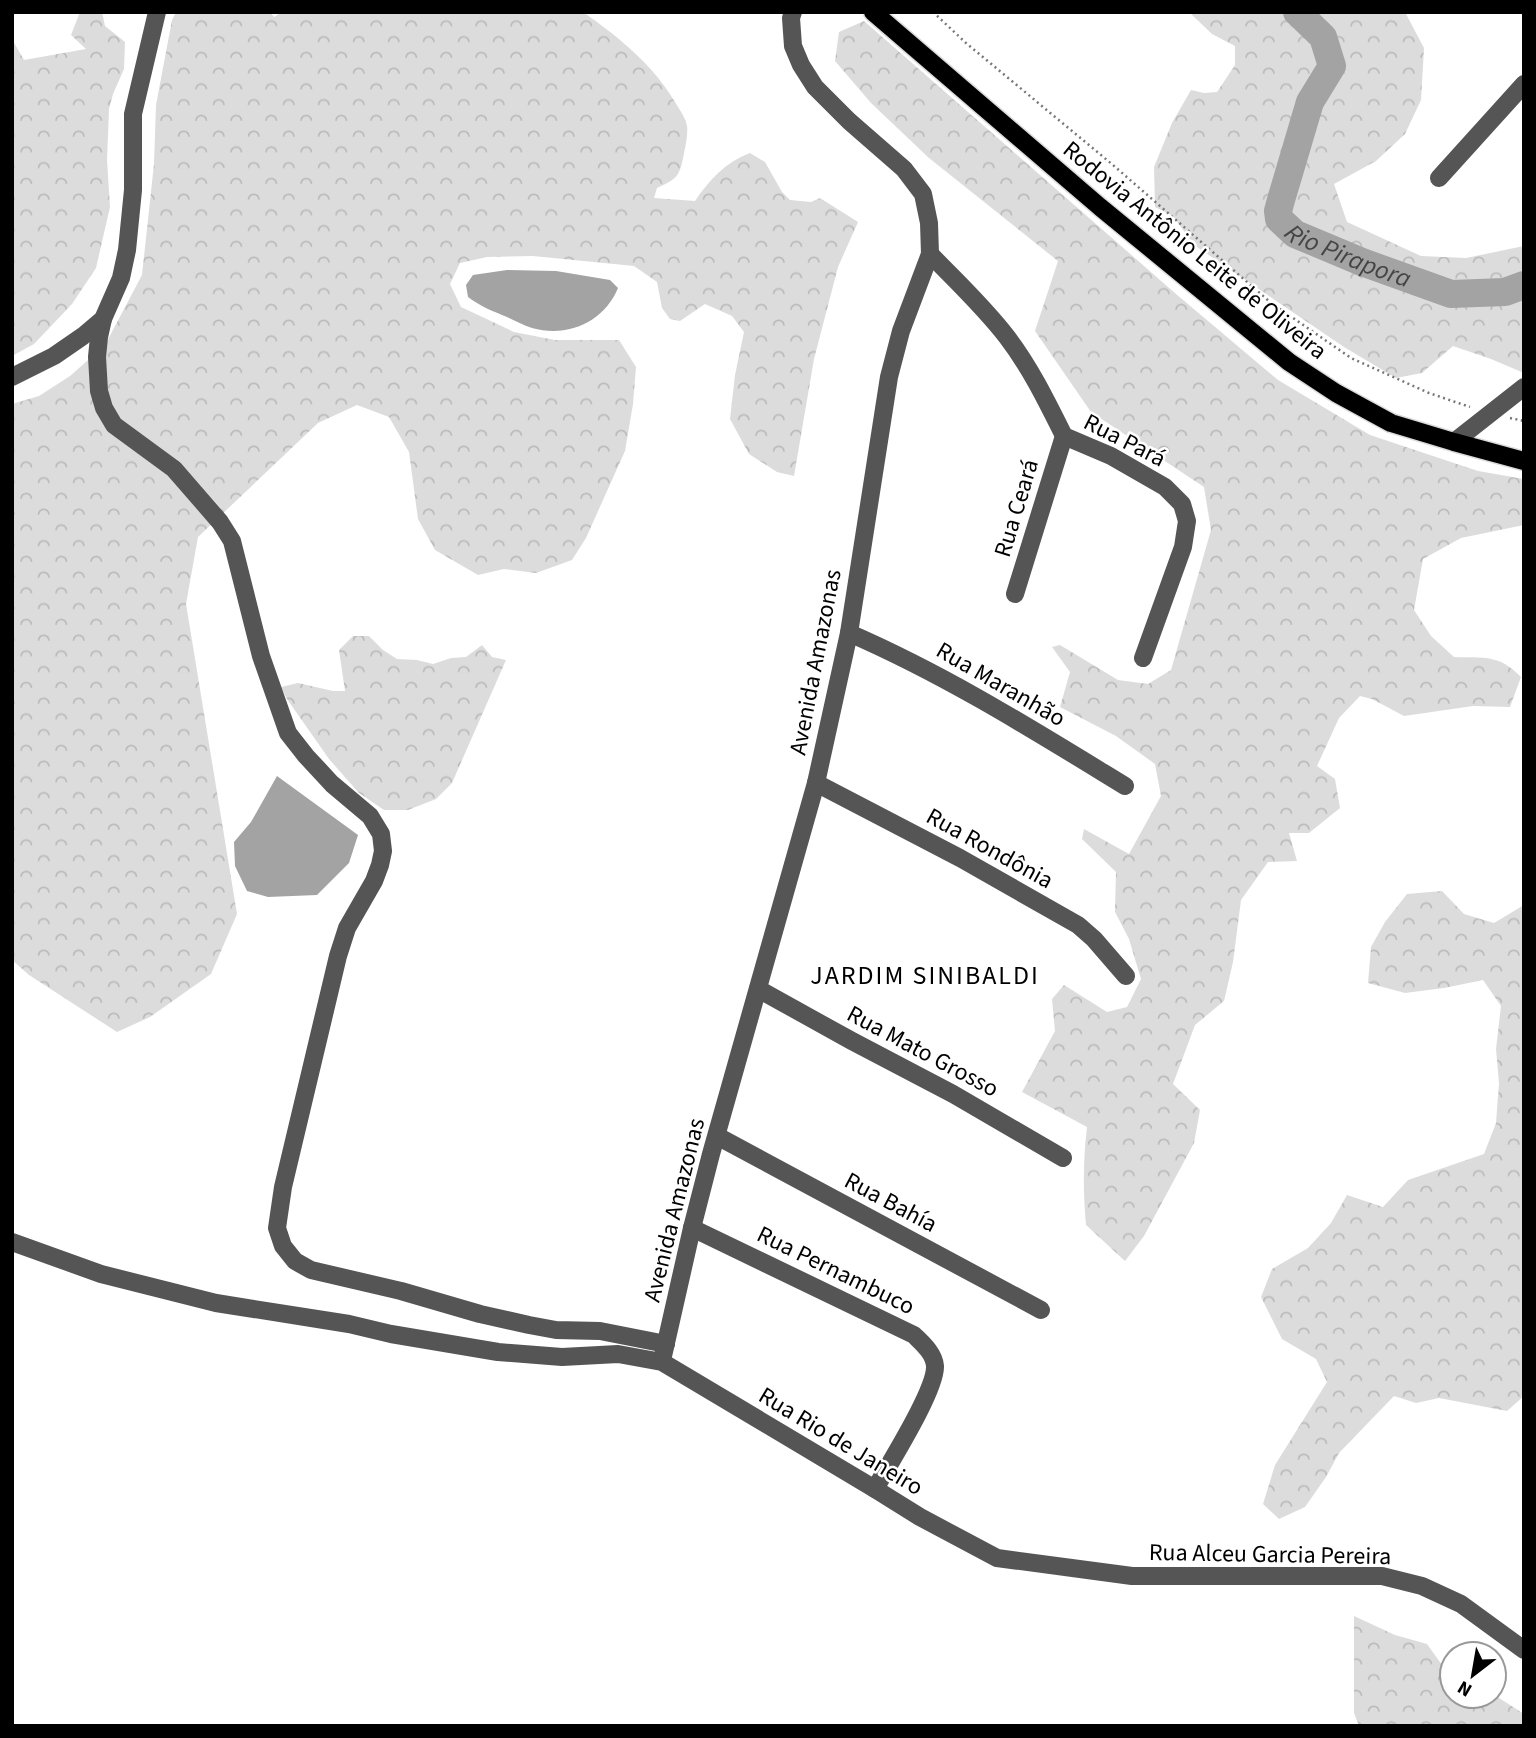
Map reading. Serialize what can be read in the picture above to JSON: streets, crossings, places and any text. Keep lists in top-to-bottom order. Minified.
{"streets":{"main road":["Rodovia Antônio Leite de Oliveira"],"street":["Rua Pará","Rua Ceará","Avenida Amazonas","Rua Maranhão","Rua Rondônia","Rua Mato Grosso","Rua Bahía","Rua Pernambuco","Rua Rio de Janeiro","Rua Alceu Garcia Pereira"]},"crossings":[["Rua Pará","Rua Ceará"],["Rua Pará","Avenida Amazonas"],["Avenida Amazonas","Rua Maranhão"],["Avenida Amazonas","Rua Rondônia"],["Avenida Amazonas","Rua Mato Grosso"],["Avenida Amazonas","Rua Bahía"],["Avenida Amazonas","Rua Pernambuco"],["Avenida Amazonas","Rua Rio de Janeiro"],["Rua Pernambuco","Rua Rio de Janeiro"],["Rua Rio de Janeiro","Rua Alceu Garcia Pereira"]],"districts":["JARDIM SINIBALDI"],"water":["Rio Pirapora"],"north":"bottom left"}
